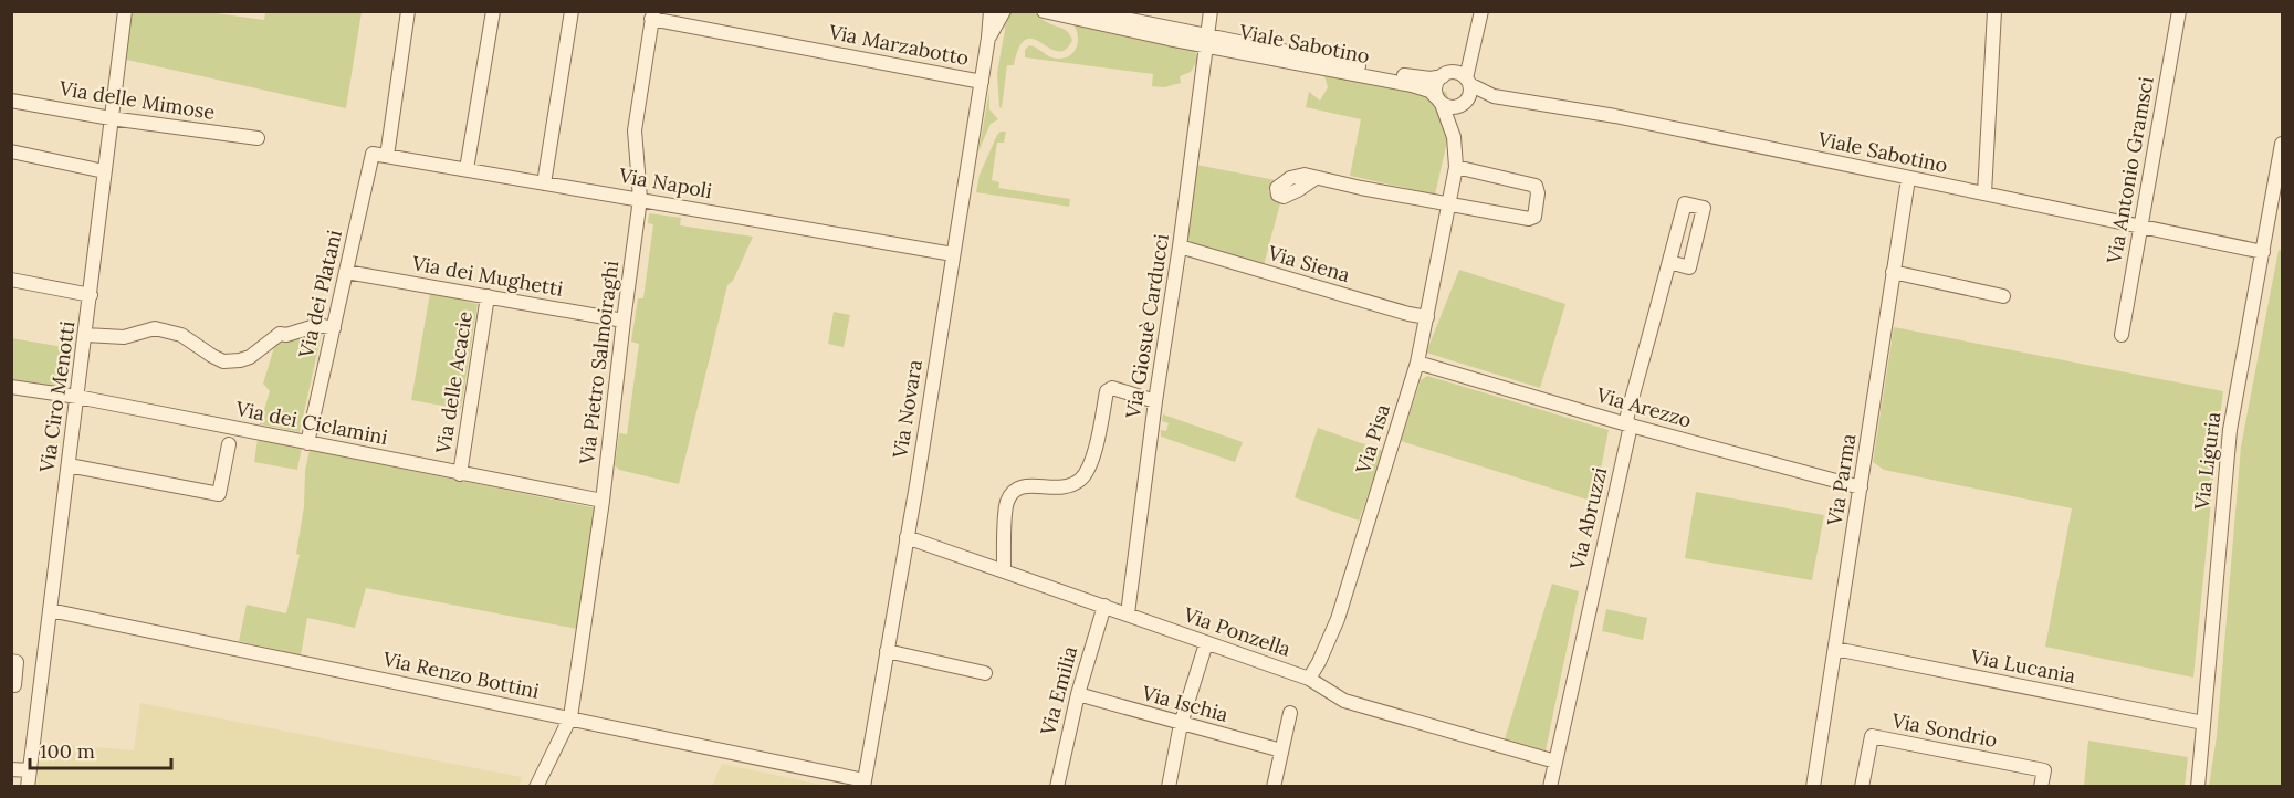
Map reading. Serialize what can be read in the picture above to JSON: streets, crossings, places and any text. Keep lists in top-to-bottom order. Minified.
{"streets":{"street":["Viale Sabotino","Via Marzabotto","Via delle Mimose","Via Antonio Gramsci","Via Napoli","Via Siena","Via dei Mughetti","Via dei Platani","Via Giosuè Carducci","Via Pietro Salmoiraghi","Via delle Acacie","Via Ciro Menotti","Via Arezzo","Via Novara","Via dei Ciclamini","Via Pisa","Via Liguria","Via Parma","Via Abruzzi","Via Ponzella","Via Lucania","Via Renzo Bottini","Via Emilia","Via Ischia","Via Sondrio"]},"crossings":[["Viale Sabotino","Via Antonio Gramsci"],["Viale Sabotino","Via Giosuè Carducci"],["Viale Sabotino","Via Pisa"],["Viale Sabotino","Via Liguria"],["Viale Sabotino","Via Parma"],["Via Marzabotto","Via Pietro Salmoiraghi"],["Via Marzabotto","Via Novara"],["Via delle Mimose","Via Ciro Menotti"],["Via Napoli","Via dei Platani"],["Via Napoli","Via Pietro Salmoiraghi"],["Via Napoli","Via Novara"],["Via Siena","Via Giosuè Carducci"],["Via Siena","Via Pisa"],["Via dei Mughetti","Via dei Platani"],["Via dei Mughetti","Via Pietro Salmoiraghi"],["Via dei Mughetti","Via delle Acacie"],["Via dei Platani","Via dei Ciclamini"],["Via Giosuè Carducci","Via Ponzella"],["Via Pietro Salmoiraghi","Via dei Ciclamini"],["Via Pietro Salmoiraghi","Via Renzo Bottini"],["Via delle Acacie","Via dei Ciclamini"],["Via Ciro Menotti","Via dei Ciclamini"],["Via Ciro Menotti","Via Renzo Bottini"],["Via Arezzo","Via Pisa"],["Via Arezzo","Via Parma"],["Via Arezzo","Via Abruzzi"],["Via Novara","Via Ponzella"],["Via Novara","Via Renzo Bottini"],["Via Pisa","Via Ponzella"],["Via Liguria","Via Lucania"],["Via Parma","Via Lucania"],["Via Abruzzi","Via Ponzella"],["Via Ponzella","Via Emilia"],["Via Emilia","Via Ischia"]],"scale_bar":"100 m"}
